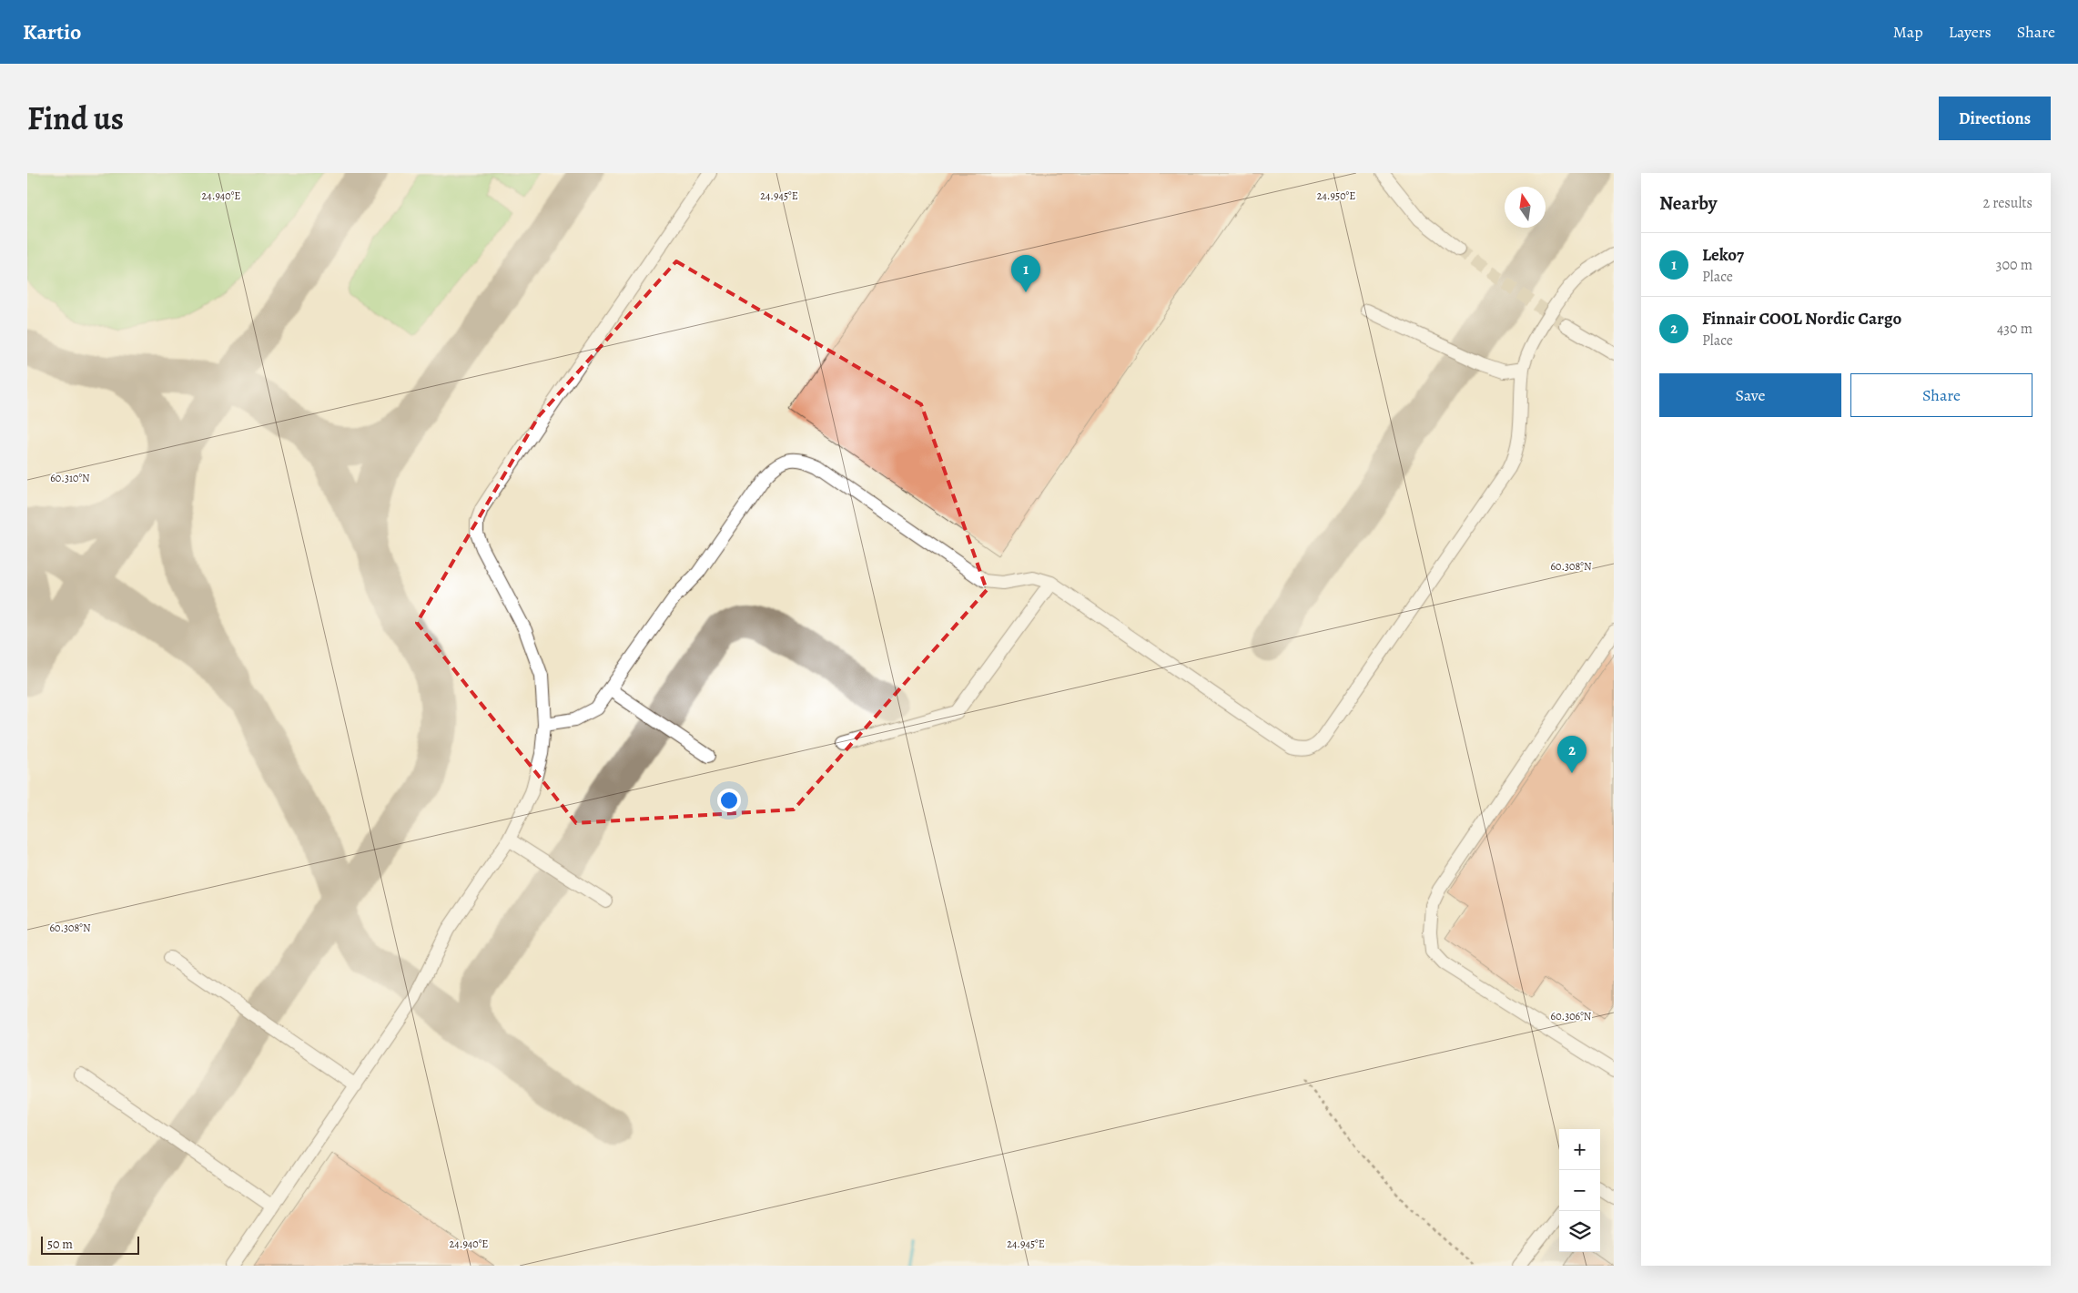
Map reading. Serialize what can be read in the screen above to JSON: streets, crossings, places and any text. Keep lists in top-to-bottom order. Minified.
{"scale_bar":"50 m","north":"top","page":{"header":"Kartio","nav":["Map","Layers","Share"],"title":"Find us","buttons":["Directions",["Save","Share"]],"heading":["Nearby","2 results"],"list":[{"mark":"1","name":"Leko7","note":"Place","value":"300 m"},{"mark":"2","name":"Finnair COOL Nordic Cargo","note":"Place","value":"430 m"}],"pins":["1","2"],"map_buttons":["+","−"],"scale":"50 m"},"coordinates":["24.940°E","24.945°E","24.950°E","60.310°N","60.308°N","60.306°N"]}
